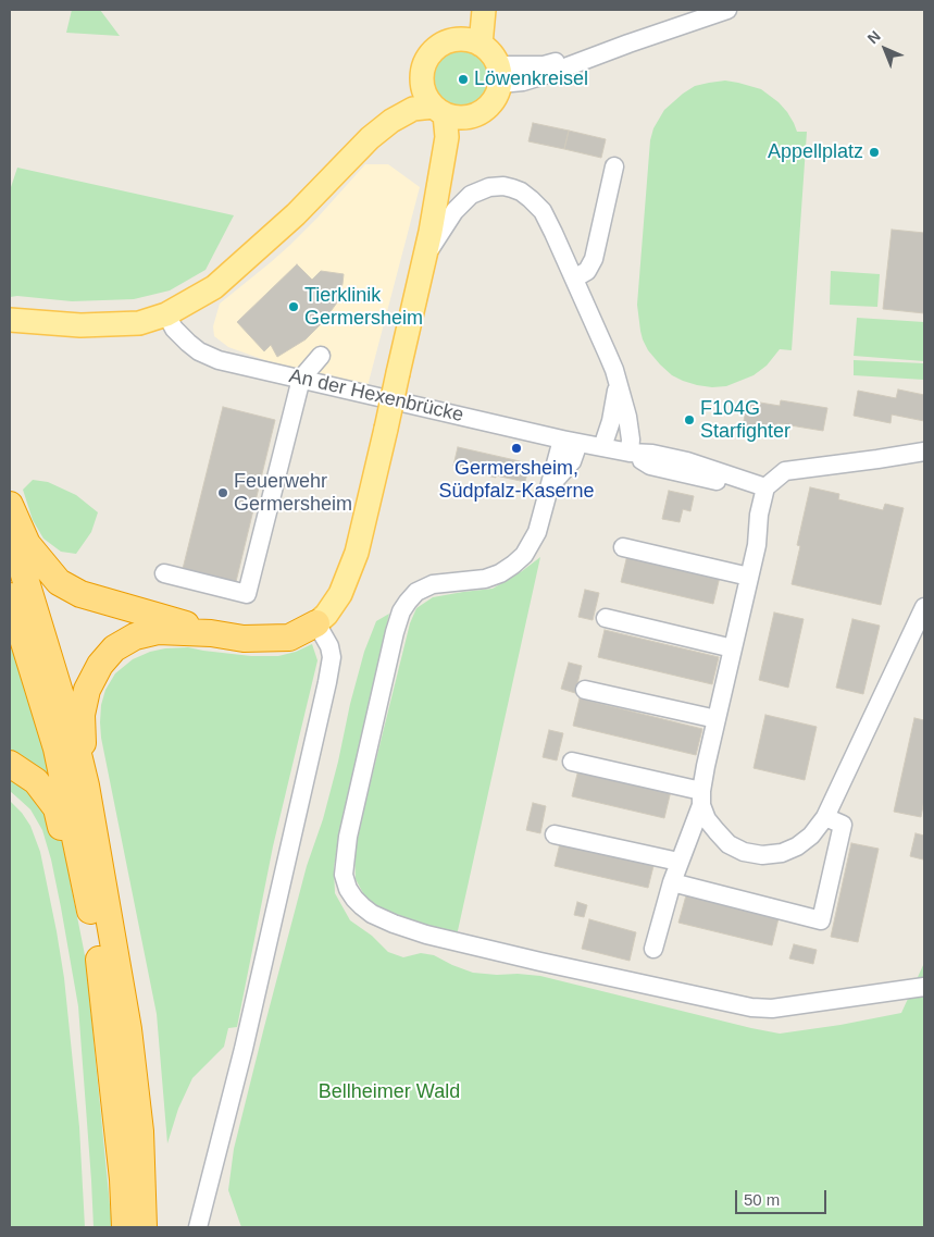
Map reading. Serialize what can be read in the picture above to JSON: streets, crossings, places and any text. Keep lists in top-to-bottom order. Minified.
{"streets":{"street":["An der Hexenbrücke"]},"parks":["Bellheimer Wald"],"places":["Löwenkreisel","Appellplatz","Tierklinik Germersheim","F104G Starfighter","Germersheim, Südpfalz-Kaserne","Feuerwehr Germersheim"],"scale_bar":"50 m","north":"top left"}
